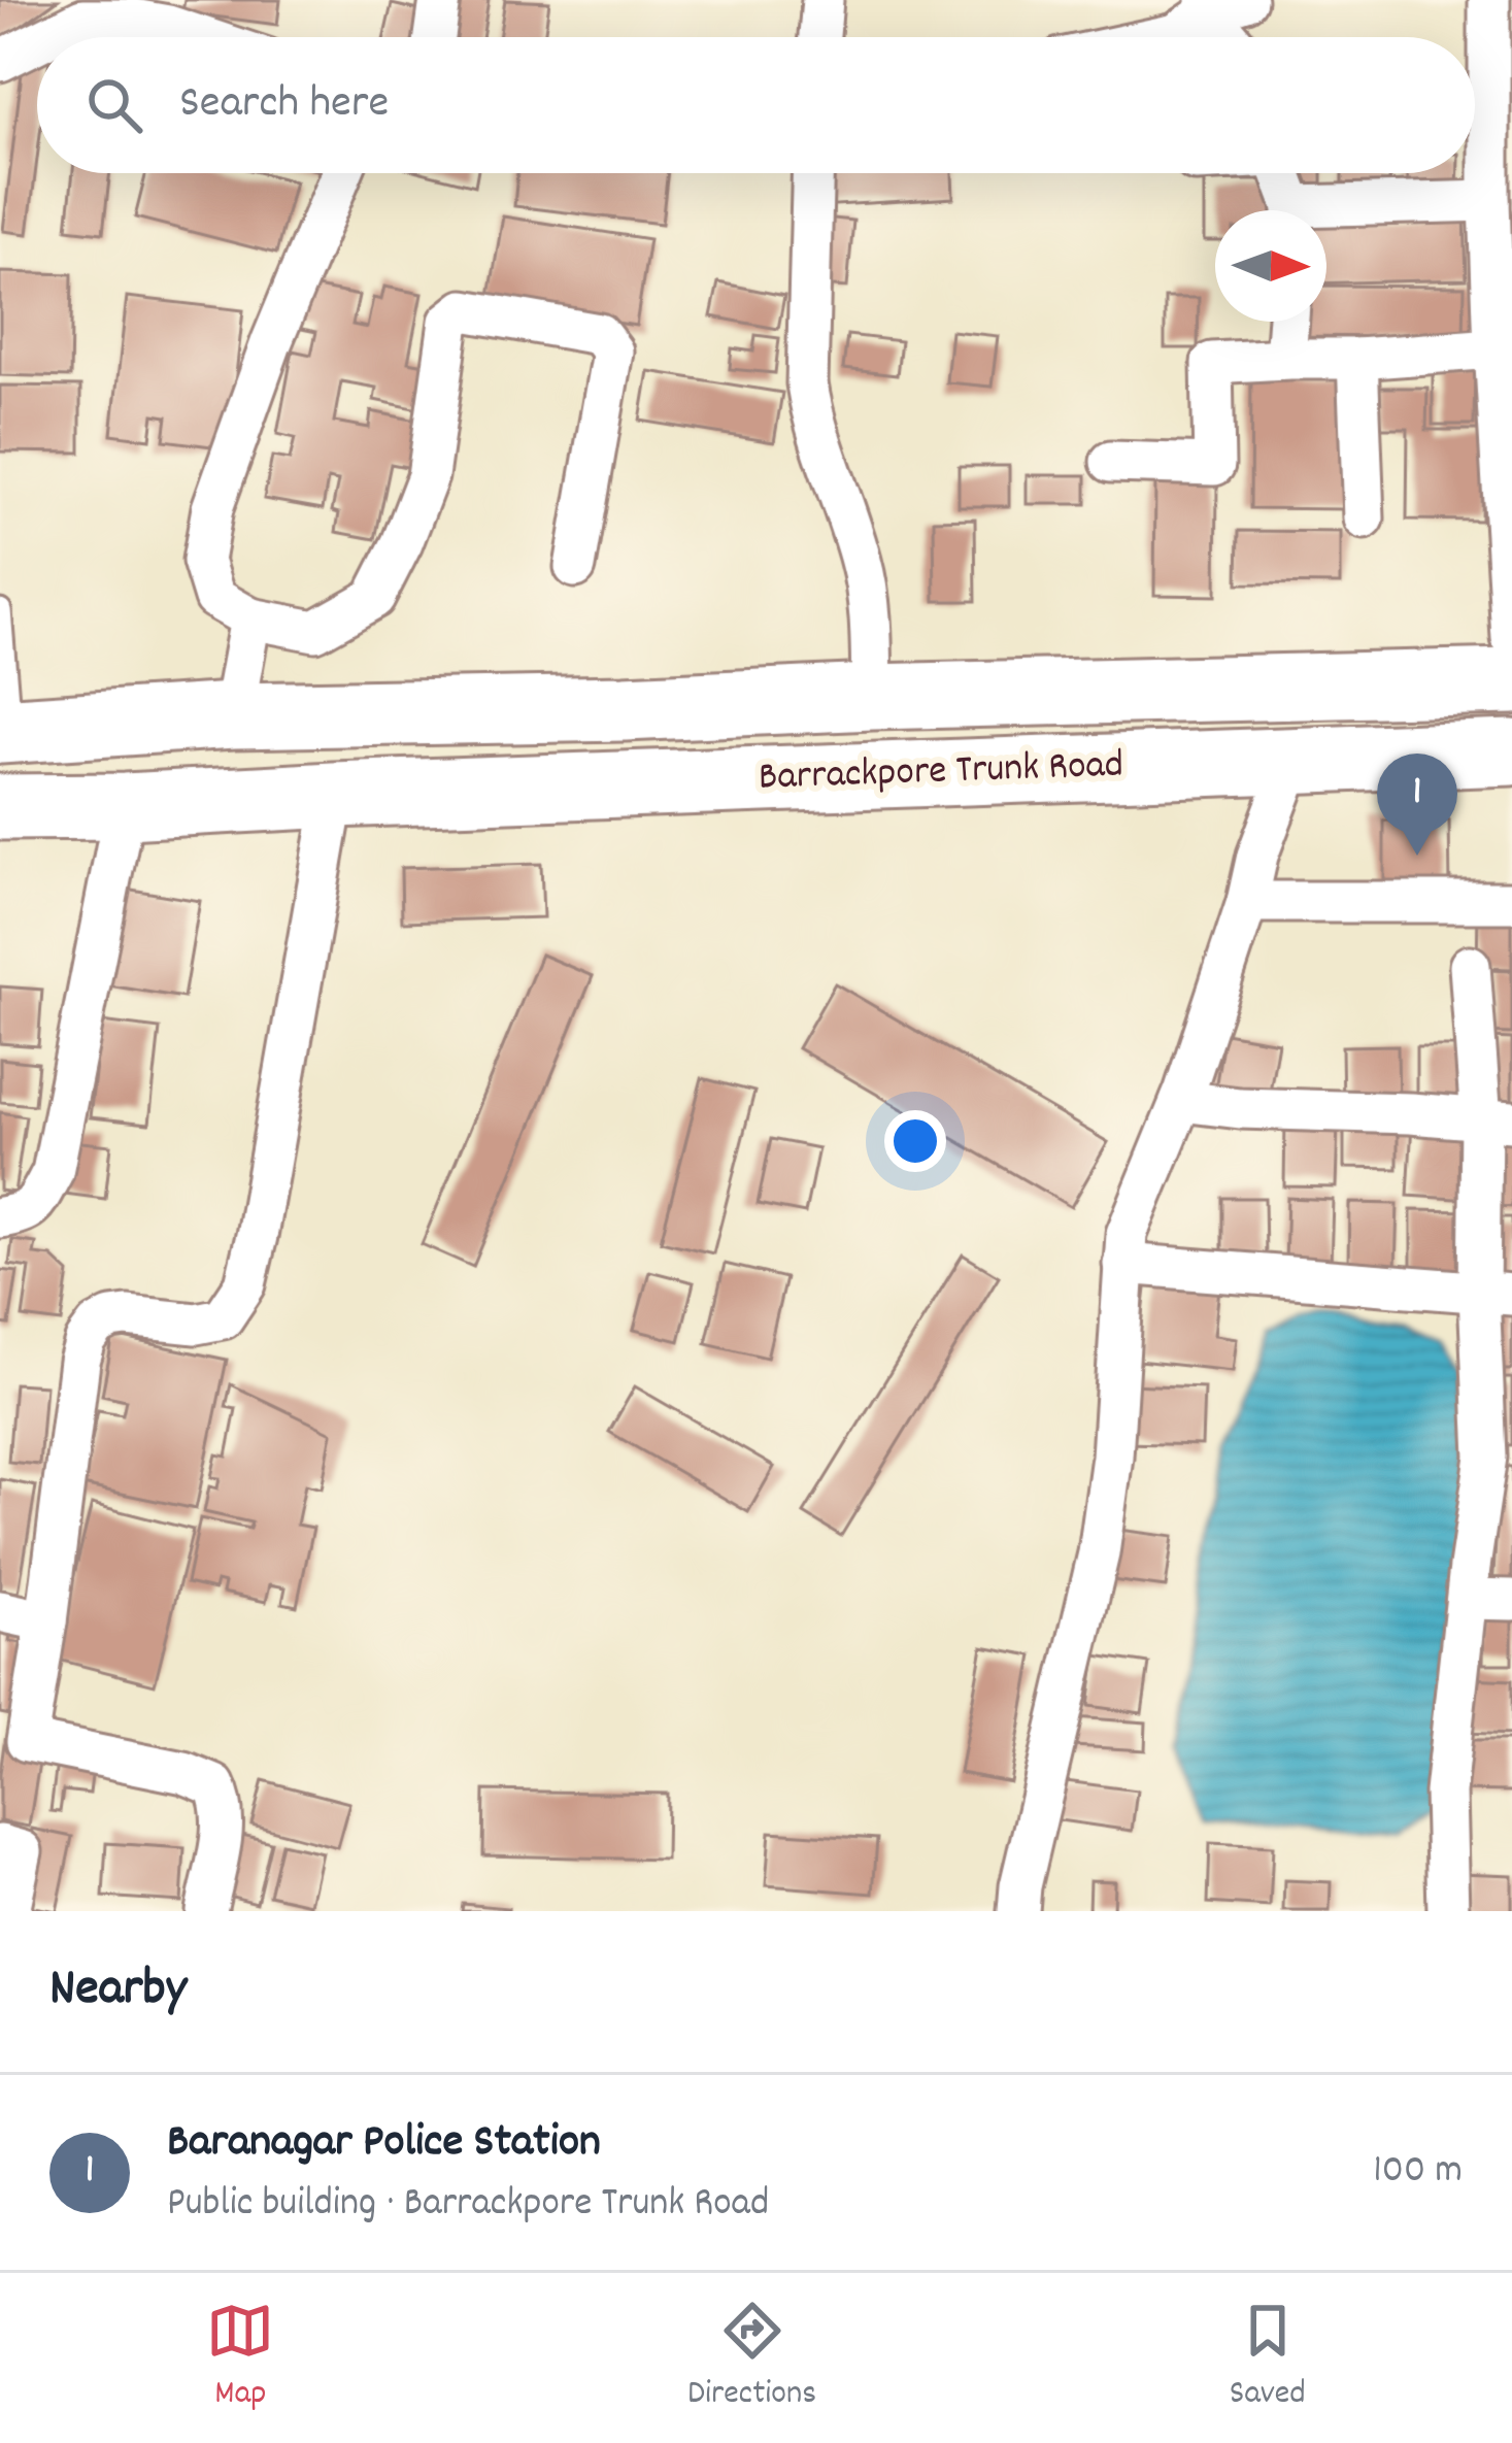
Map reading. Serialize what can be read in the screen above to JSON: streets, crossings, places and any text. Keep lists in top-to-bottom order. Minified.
{"streets":{"main road":["Barrackpore Trunk Road"]},"north":"right","page":{"search":"Search here","pins":"1","heading":"Nearby","list":[{"mark":"1","name":"Baranagar Police Station","note":"Public building · Barrackpore Trunk Road","value":"100 m"}],"nav":["Map","Directions","Saved"]}}
